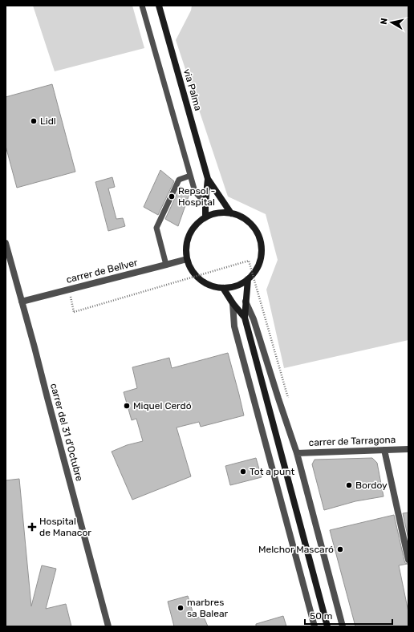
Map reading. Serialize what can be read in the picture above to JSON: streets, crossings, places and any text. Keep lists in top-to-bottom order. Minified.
{"streets":{"main road":["via Palma"],"street":["carrer de Bellver","carrer del 31 d'Octubre","carrer de Tarragona"]},"crossings":[["carrer de Bellver","carrer del 31 d'Octubre"]],"places":{"other":["Lidl","Repsol - Hospital","Miquel Cerdó","Tot a punt","Bordoy","Melchor Mascaró","marbres sa Balear"],"health":["Hospital de Manacor"]},"scale_bar":"50 m","north":"left"}
